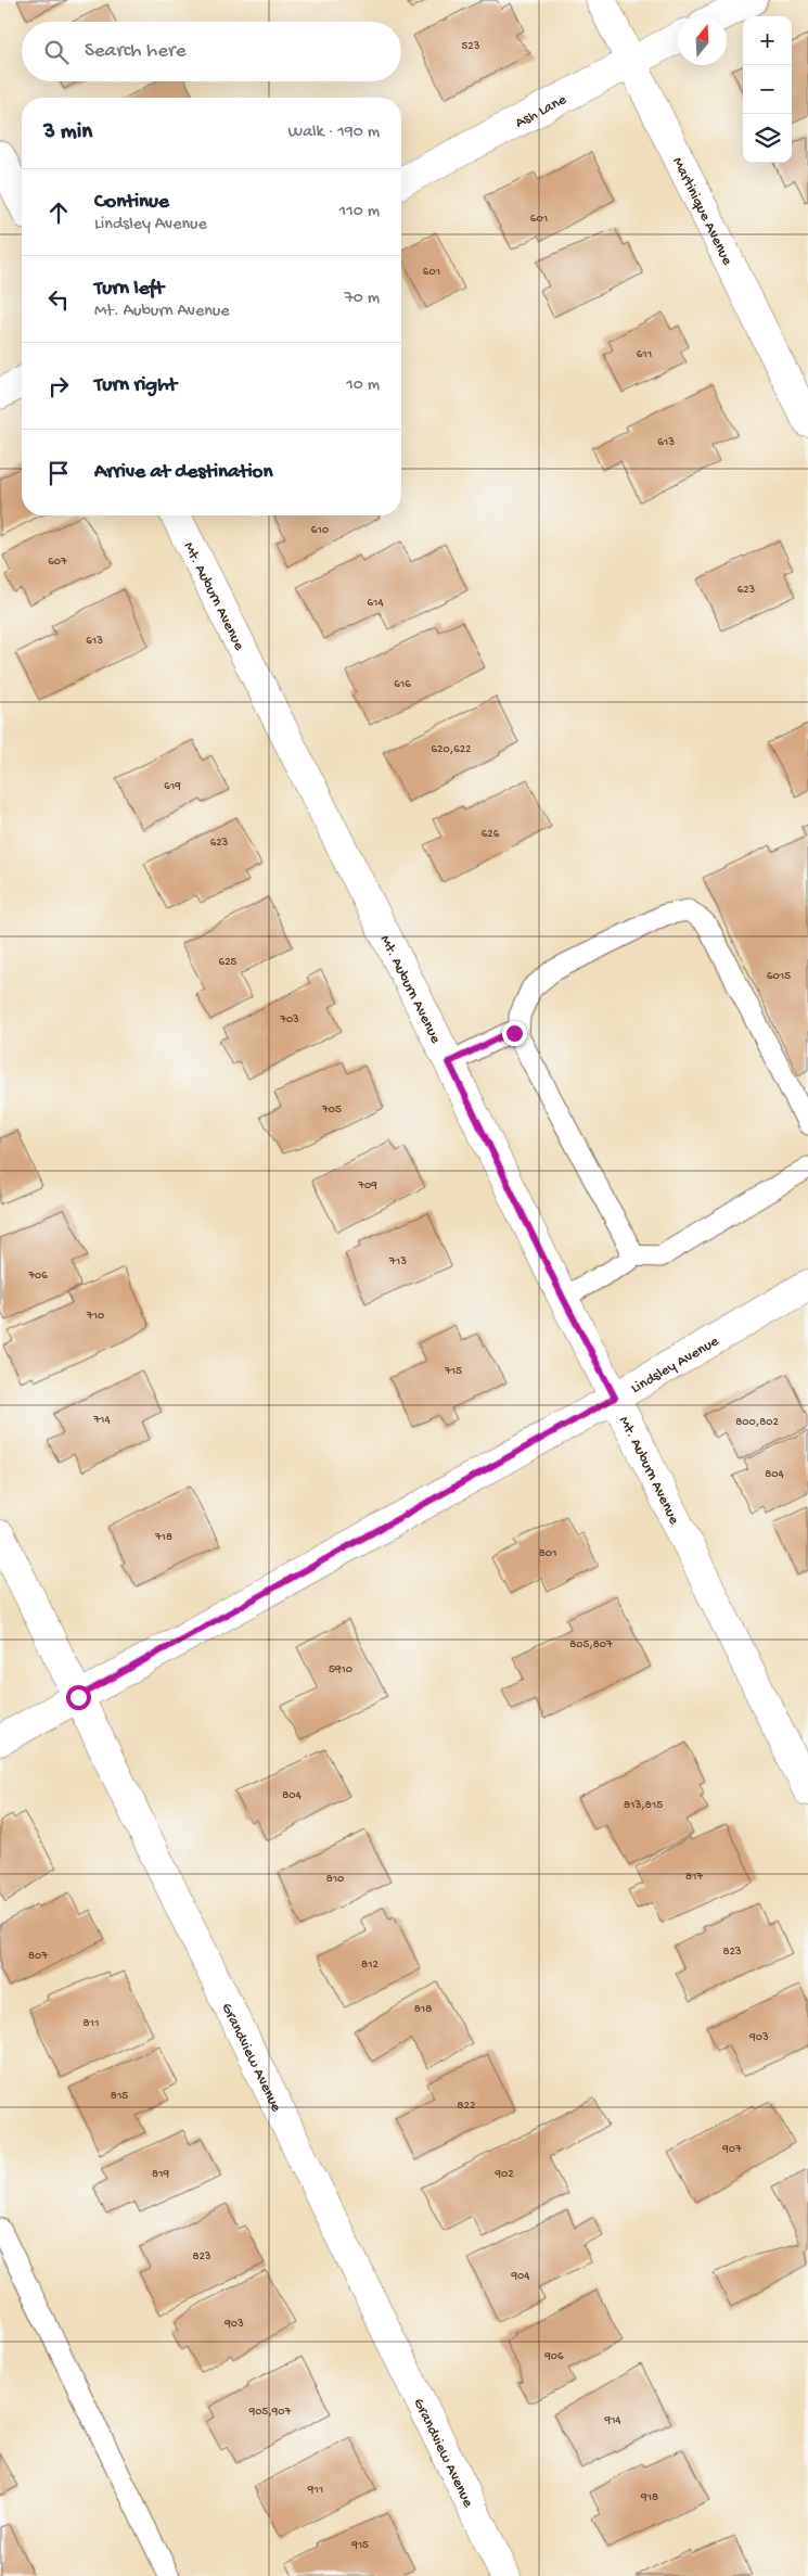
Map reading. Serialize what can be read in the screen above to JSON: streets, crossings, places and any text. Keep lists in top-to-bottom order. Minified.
{"streets":{"street":["Ash Lane","Martinique Avenue","Mt. Auburn Avenue","Lindsley Avenue","Grandview Avenue"]},"crossings":[["Ash Lane","Martinique Avenue"],["Mt. Auburn Avenue","Lindsley Avenue"],["Lindsley Avenue","Grandview Avenue"]],"house_numbers":["523","601","601","611","613","610","607","623","614","613","616","620,622","619","626","623","625","6015","703","705","709","713","706","710","715","714","800,802","804","718","801","805,807","5910","804","813,815","817","810","823","807","812","818","811","903","815","822","907","819","902","823","904","903","906","905,907","914","911","918","915"],"north":"top","page":{"map_buttons":["+","−"],"search":"Search here","heading":["3 min","Walk · 190 m"],"list":[["Continue","Lindsley Avenue","110 m"],["Turn left","Mt. Auburn Avenue","70 m"],["Turn right","10 m"],"Arrive at destination"]}}
